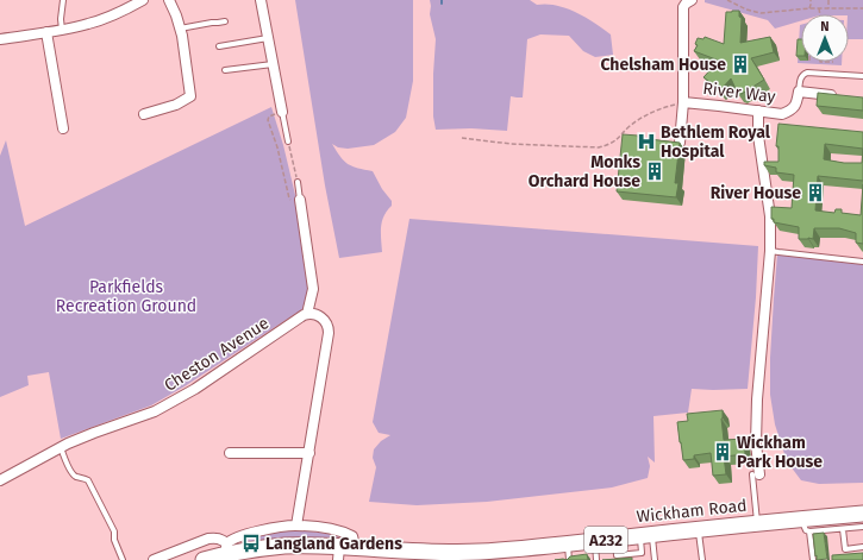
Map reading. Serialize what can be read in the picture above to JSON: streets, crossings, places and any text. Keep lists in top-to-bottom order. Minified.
{"streets":{"highway":["Wickham Road","A232"],"street":["River Way","Cheston Avenue"]},"parks":["Parkfields Recreation Ground"],"places":{"building":["Chelsham House","Monks Orchard House","River House","Wickham Park House"],"hospital":["Bethlem Royal Hospital"],"bus stop":["Langland Gardens"]},"north":"top"}
